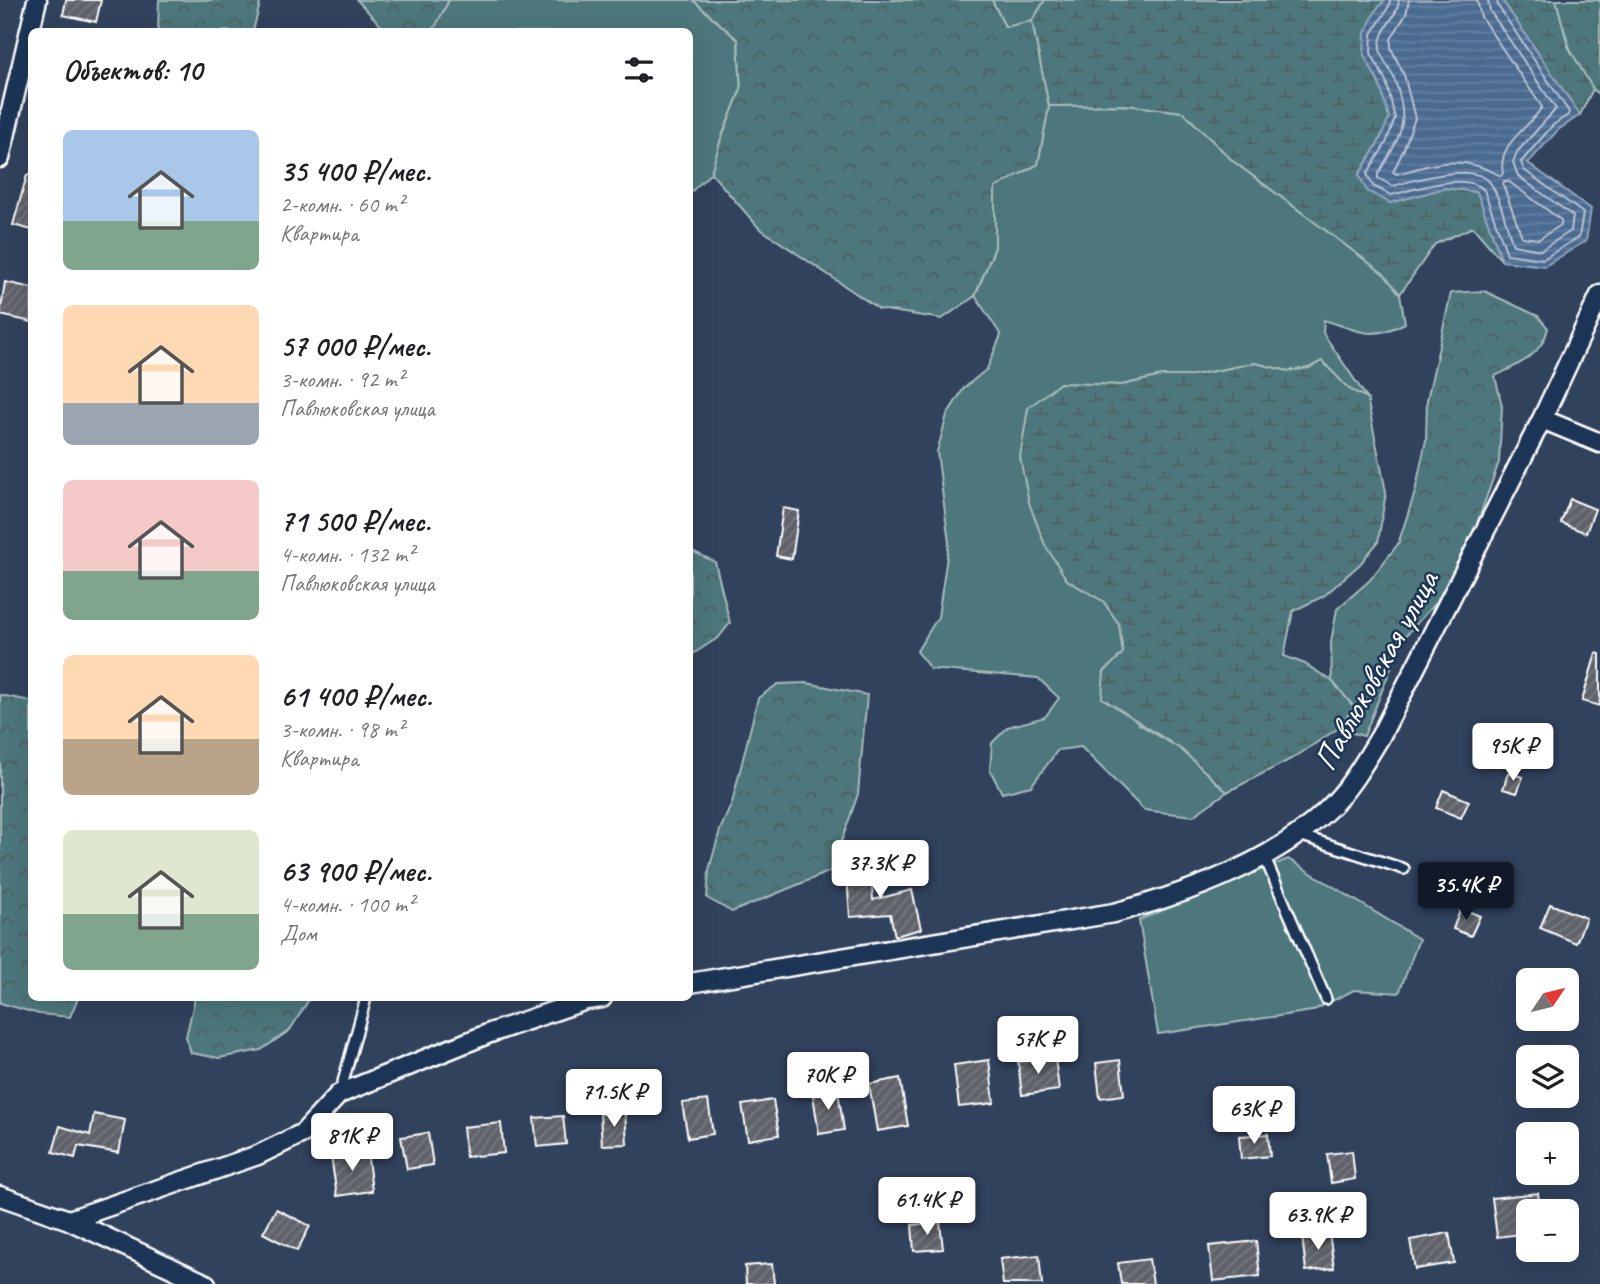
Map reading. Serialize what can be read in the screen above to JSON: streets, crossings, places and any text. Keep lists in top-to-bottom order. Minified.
{"streets":{"street":["Павлюковская улица"]},"north":"top right","page":{"heading":"Объектов: 10","list":[{"name":"35 400 ₽/мес.","note":"2-комн. · 60 m² · Квартира"},{"name":"57 000 ₽/мес.","note":"3-комн. · 92 m² · Павлюковская улица"},{"name":"71 500 ₽/мес.","note":"4-комн. · 132 m² · Павлюковская улица"},{"name":"61 400 ₽/мес.","note":"3-комн. · 98 m² · Квартира"},{"name":"63 900 ₽/мес.","note":"4-комн. · 100 m² · Дом"}],"price":["95K ₽","37.3K ₽","35.4K ₽","57K ₽","70K ₽","71.5K ₽","63K ₽","81K ₽","61.4K ₽","63.9K ₽"],"map_buttons":["+","−"]}}
